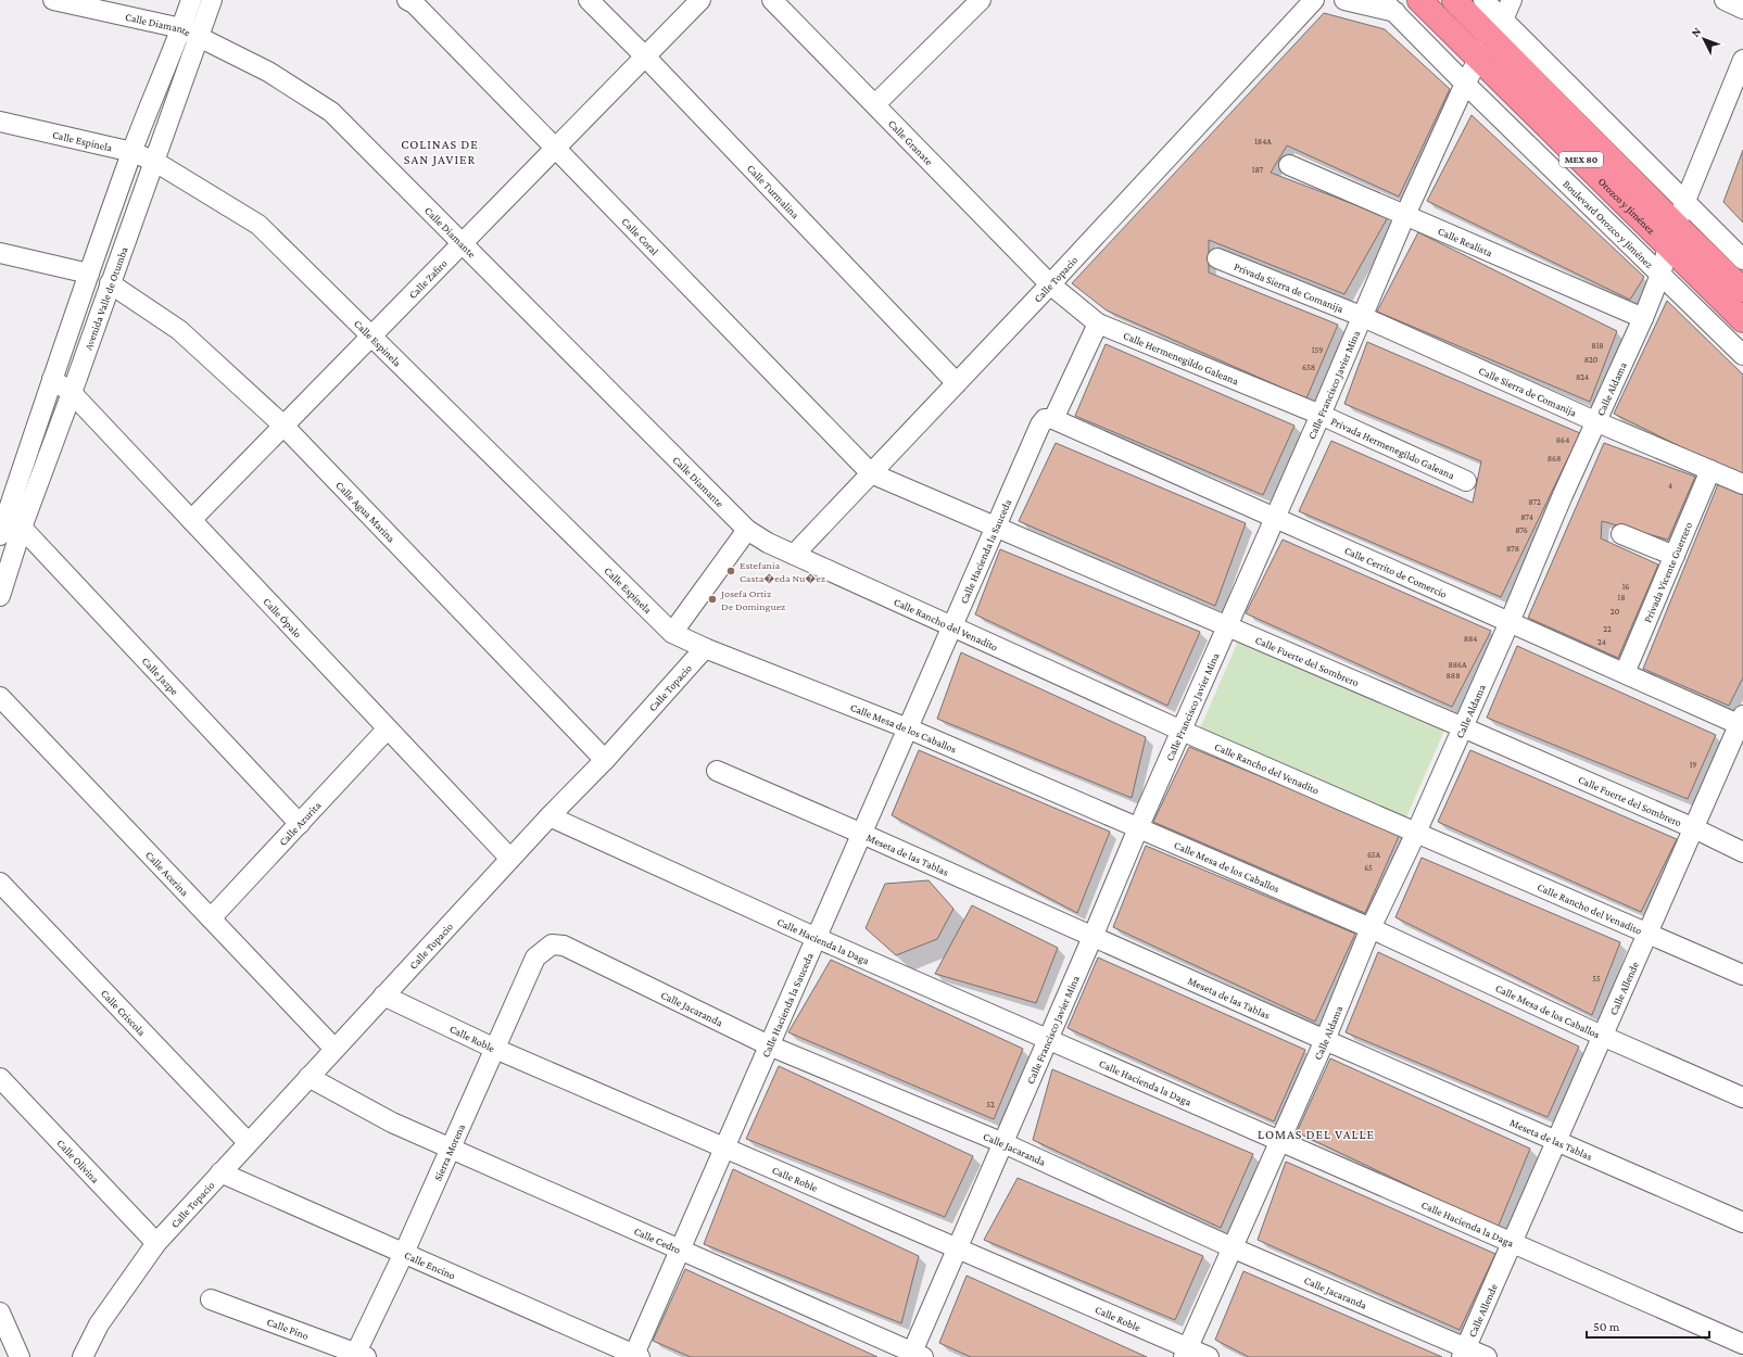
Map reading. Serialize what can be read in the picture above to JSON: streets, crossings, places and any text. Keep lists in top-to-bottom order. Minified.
{"streets":{"highway":["MEX 80","Orozco y Jiménez"],"street":["Calle Diamante","Calle Espinela","Calle Granate","Calle Turmalina","Boulevard Orozco y Jiménez","Calle Coral","Calle Realista","Calle Zafiro","Calle Topacio","Privada Sierra de Comanija","Avenida Valle de Otumba","Calle Hermenegildo Galeana","Calle Francisco Javier Mina","Calle Aldama","Calle Sierra de Comanija","Privada Hermenegildo Galeana","Calle Agua Marina","Calle Hacienda la Sauceda","Calle Cerrito de Comercio","Privada Vicente Guerrero","Calle Ópalo","Calle Rancho del Venadito","Calle Fuerte del Sombrero","Calle Jazpe","Calle Mesa de los Caballos","Calle Azurita","Meseta de las Tablas","Calle Acerina","Calle Hacienda la Daga","Calle Allende","Calle Jacaranda","Calle Criscola","Calle Roble","Sierra Morena","Calle Olivina","Calle Cedro","Calle Encino","Calle Pino"]},"crossings":[["Calle Diamante","Calle Zafiro"],["Calle Diamante","Calle Topacio"],["Calle Diamante","Avenida Valle de Otumba"],["Calle Diamante","Calle Rancho del Venadito"],["Calle Espinela","Calle Zafiro"],["Calle Espinela","Calle Topacio"],["Calle Espinela","Avenida Valle de Otumba"],["Calle Espinela","Calle Mesa de los Caballos"],["Calle Granate","Calle Topacio"],["Calle Granate","Calle Hermenegildo Galeana"],["Calle Turmalina","Calle Zafiro"],["Calle Turmalina","Calle Topacio"],["Orozco y Jiménez","Calle Francisco Javier Mina"],["Orozco y Jiménez","Calle Aldama"],["Boulevard Orozco y Jiménez","Calle Francisco Javier Mina"],["Boulevard Orozco y Jiménez","Calle Aldama"],["Calle Coral","Calle Zafiro"],["Calle Coral","Calle Topacio"],["Calle Coral","Calle Fuerte del Sombrero"],["Calle Realista","Calle Francisco Javier Mina"],["Calle Realista","Calle Aldama"],["Calle Zafiro","Calle Agua Marina"],["Calle Zafiro","Calle Ópalo"],["Calle Topacio","Calle Hermenegildo Galeana"],["Calle Topacio","Calle Agua Marina"],["Calle Topacio","Calle Ópalo"],["Calle Topacio","Calle Rancho del Venadito"],["Calle Topacio","Calle Fuerte del Sombrero"],["Calle Topacio","Calle Mesa de los Caballos"],["Calle Topacio","Calle Acerina"],["Calle Topacio","Calle Hacienda la Daga"],["Calle Topacio","Calle Criscola"],["Calle Topacio","Calle Roble"],["Calle Topacio","Calle Olivina"],["Calle Topacio","Calle Cedro"],["Calle Topacio","Calle Encino"],["Privada Sierra de Comanija","Calle Francisco Javier Mina"],["Privada Sierra de Comanija","Calle Sierra de Comanija"],["Avenida Valle de Otumba","Calle Agua Marina"],["Avenida Valle de Otumba","Calle Ópalo"],["Avenida Valle de Otumba","Calle Jazpe"],["Calle Hermenegildo Galeana","Calle Francisco Javier Mina"],["Calle Hermenegildo Galeana","Privada Hermenegildo Galeana"],["Calle Hermenegildo Galeana","Calle Hacienda la Sauceda"],["Calle Francisco Javier Mina","Calle Sierra de Comanija"],["Calle Francisco Javier Mina","Privada Hermenegildo Galeana"],["Calle Francisco Javier Mina","Calle Cerrito de Comercio"],["Calle Francisco Javier Mina","Calle Rancho del Venadito"],["Calle Francisco Javier Mina","Calle Fuerte del Sombrero"],["Calle Francisco Javier Mina","Calle Mesa de los Caballos"],["Calle Francisco Javier Mina","Meseta de las Tablas"],["Calle Francisco Javier Mina","Calle Hacienda la Daga"],["Calle Francisco Javier Mina","Calle Jacaranda"],["Calle Francisco Javier Mina","Calle Roble"],["Calle Francisco Javier Mina","Calle Cedro"],["Calle Aldama","Calle Sierra de Comanija"],["Calle Aldama","Calle Cerrito de Comercio"],["Calle Aldama","Calle Rancho del Venadito"],["Calle Aldama","Calle Fuerte del Sombrero"],["Calle Aldama","Calle Mesa de los Caballos"],["Calle Aldama","Meseta de las Tablas"],["Calle Aldama","Calle Hacienda la Daga"],["Calle Aldama","Calle Jacaranda"],["Calle Aldama","Calle Roble"],["Calle Sierra de Comanija","Privada Vicente Guerrero"],["Calle Hacienda la Sauceda","Calle Cerrito de Comercio"],["Calle Hacienda la Sauceda","Calle Rancho del Venadito"],["Calle Hacienda la Sauceda","Calle Fuerte del Sombrero"],["Calle Hacienda la Sauceda","Calle Mesa de los Caballos"],["Calle Hacienda la Sauceda","Meseta de las Tablas"],["Calle Hacienda la Sauceda","Calle Hacienda la Daga"],["Calle Hacienda la Sauceda","Calle Jacaranda"],["Calle Hacienda la Sauceda","Calle Roble"],["Calle Hacienda la Sauceda","Calle Cedro"],["Calle Hacienda la Sauceda","Calle Encino"],["Calle Cerrito de Comercio","Privada Vicente Guerrero"],["Calle Cerrito de Comercio","Calle Allende"],["Calle Ópalo","Calle Azurita"],["Calle Rancho del Venadito","Calle Allende"],["Calle Fuerte del Sombrero","Calle Allende"],["Calle Jazpe","Calle Azurita"],["Calle Mesa de los Caballos","Calle Allende"],["Calle Azurita","Calle Acerina"],["Meseta de las Tablas","Calle Allende"],["Calle Hacienda la Daga","Calle Allende"],["Calle Allende","Calle Jacaranda"],["Calle Jacaranda","Sierra Morena"],["Calle Roble","Sierra Morena"],["Sierra Morena","Calle Cedro"],["Sierra Morena","Calle Encino"],["Sierra Morena","Calle Pino"]],"districts":["COLINAS DE SAN JAVIER","LOMAS DEL VALLE"],"places":["Estefania Casta�eda Nu�ez","Josefa Ortiz De Dominguez"],"house_numbers":["184A","187","818","159","820","658","824","864","868","4","872","874","876","878","16","18","20","22","884","24","886A","888","19","65A","65","55","52"],"scale_bar":"50 m","north":"top left"}
